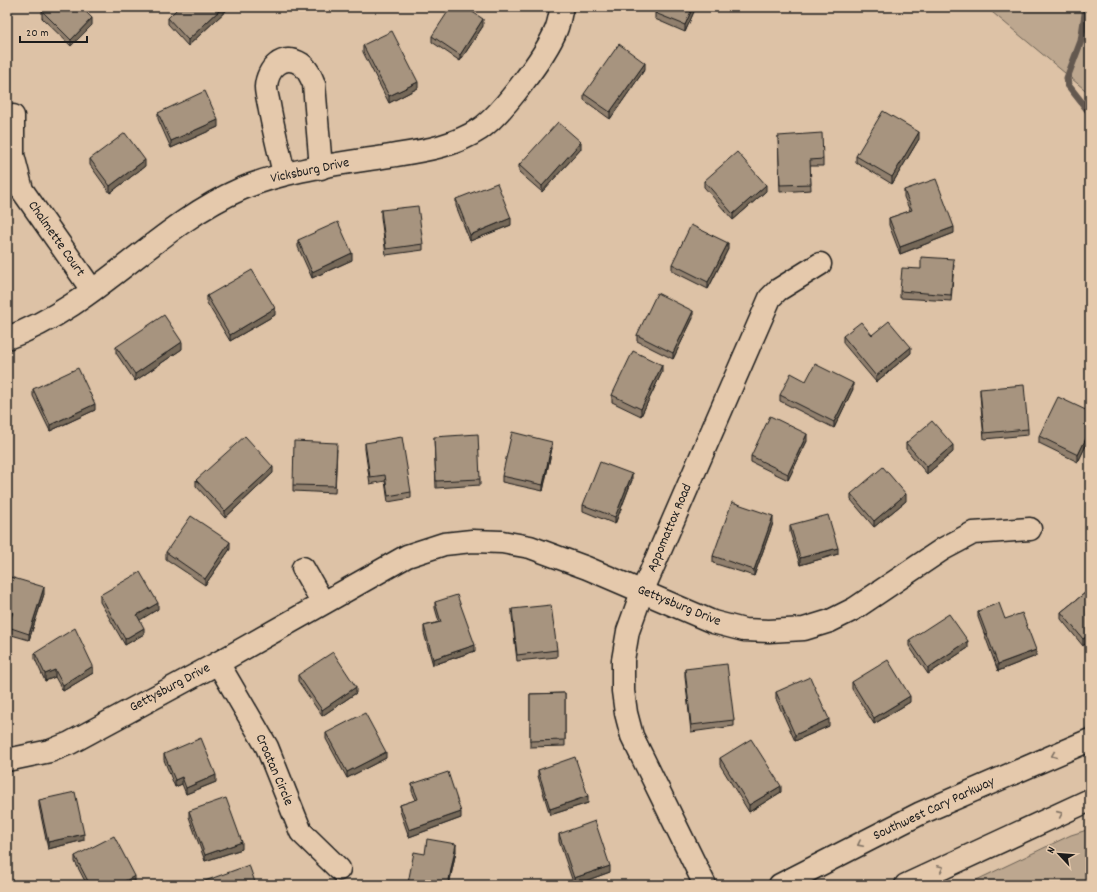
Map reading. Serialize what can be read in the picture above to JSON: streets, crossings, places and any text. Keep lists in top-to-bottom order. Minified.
{"streets":{"street":["Vicksburg Drive","Chalmette Court","Appomattox Road","Gettysburg Drive","Croatan Circle","Southwest Cary Parkway"]},"crossings":[["Vicksburg Drive","Chalmette Court"],["Appomattox Road","Gettysburg Drive"],["Gettysburg Drive","Croatan Circle"]],"scale_bar":"20 m","north":"top left"}
